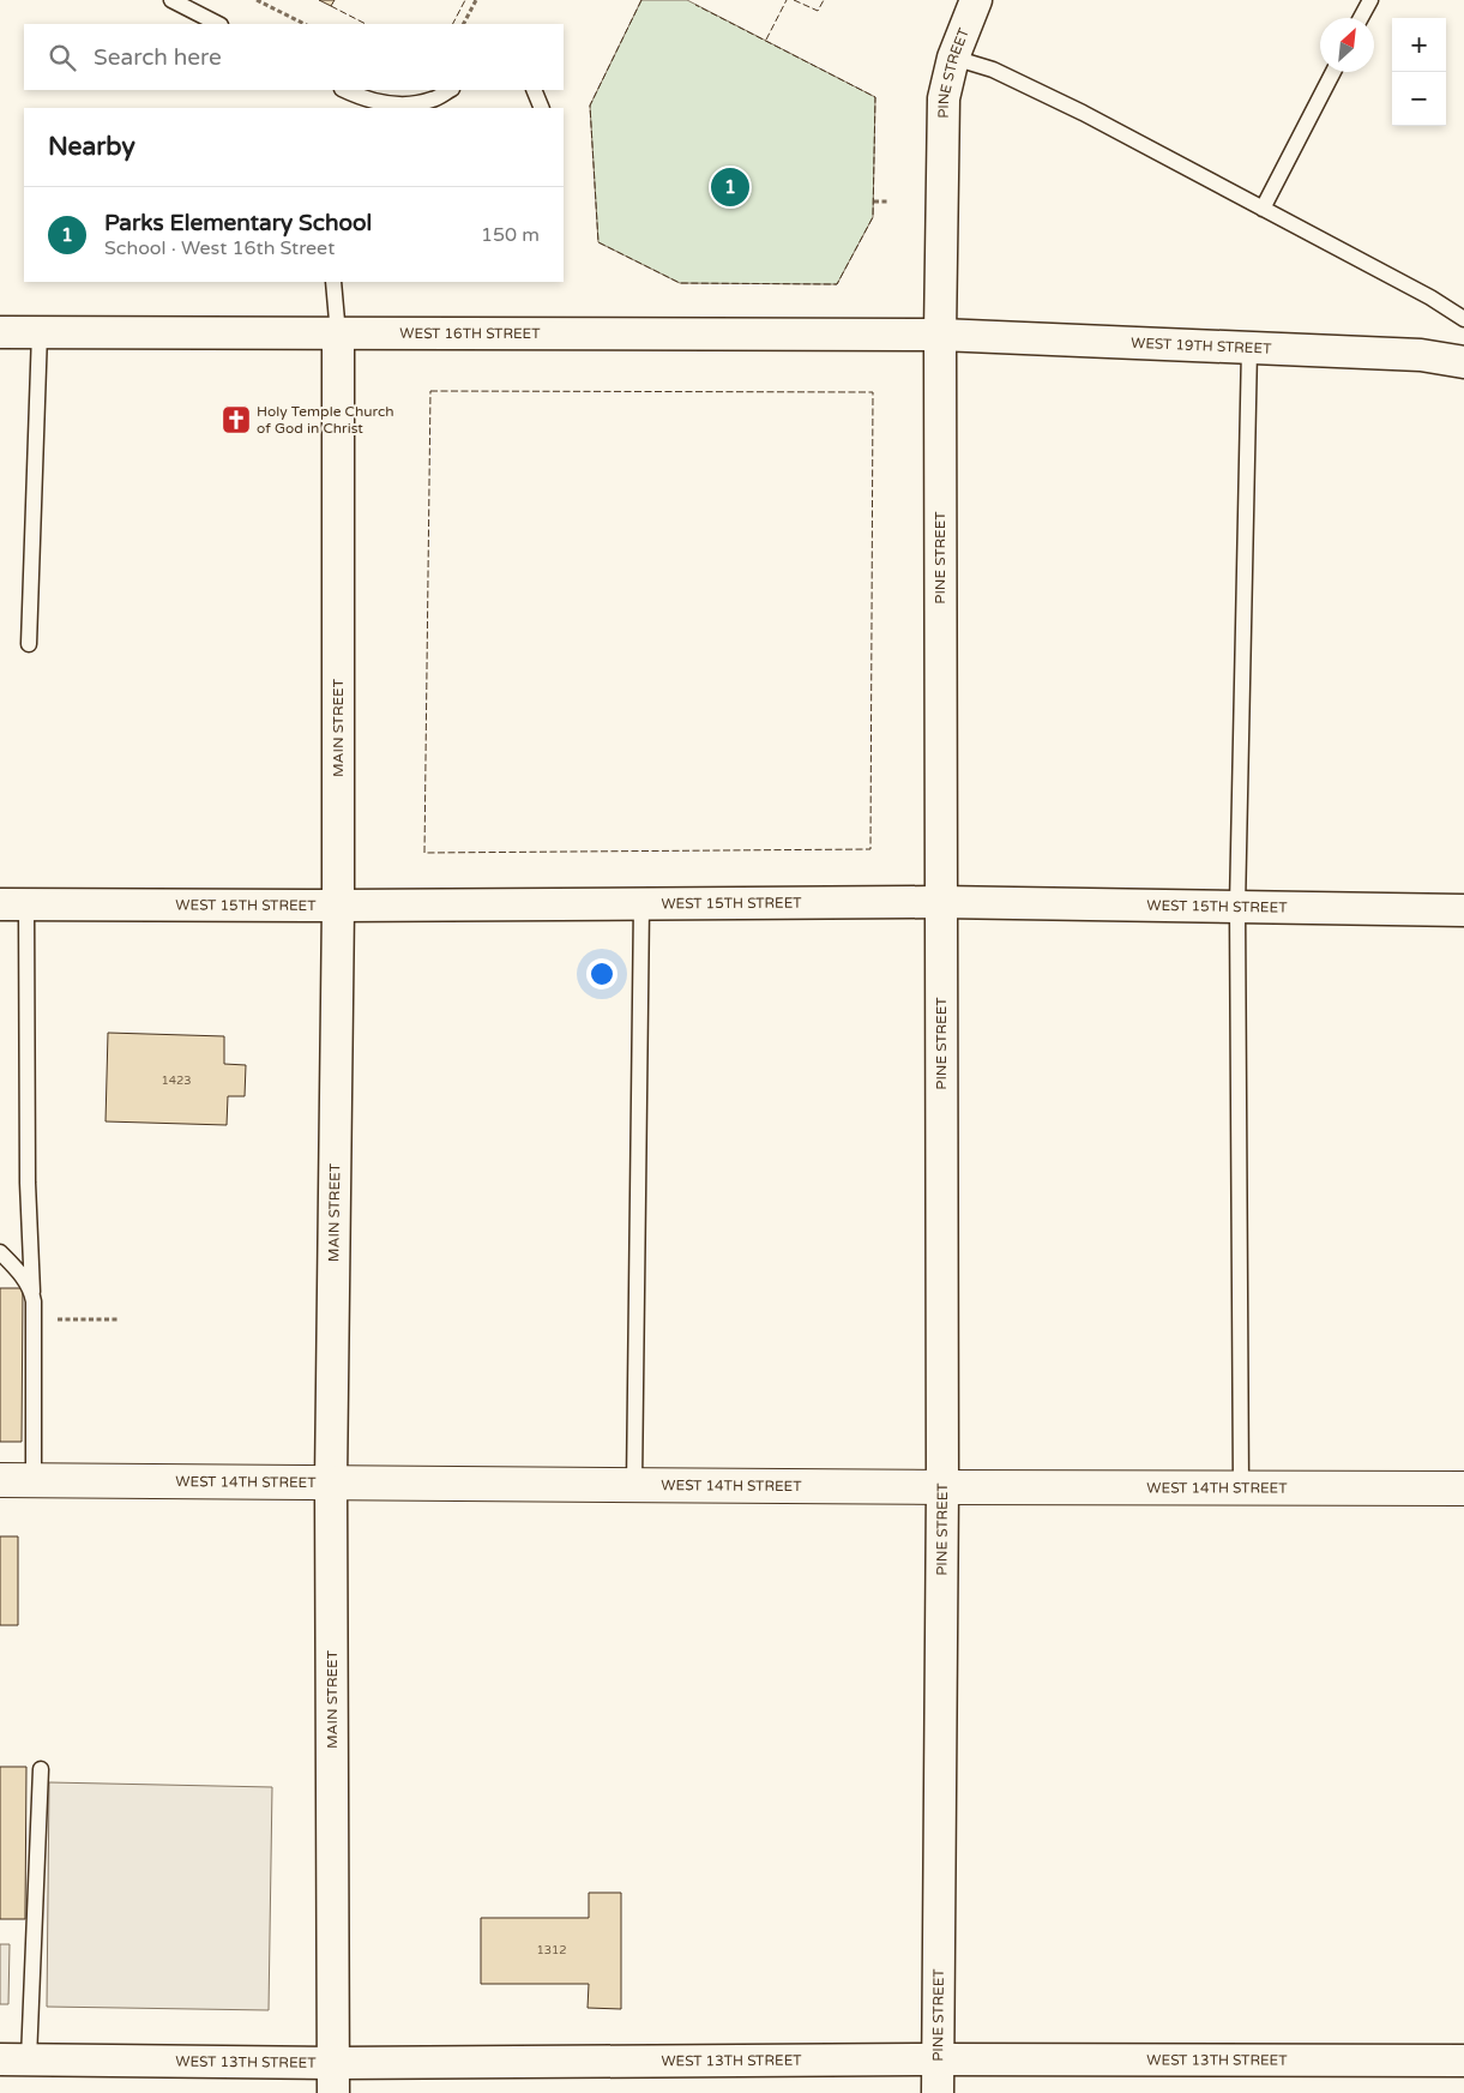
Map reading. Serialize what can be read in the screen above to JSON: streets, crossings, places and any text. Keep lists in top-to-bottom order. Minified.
{"streets":{"street":["PINE STREET","WEST 16TH STREET","WEST 19TH STREET","MAIN STREET","WEST 15TH STREET","WEST 14TH STREET","WEST 13TH STREET"]},"crossings":[["PINE STREET","WEST 16TH STREET"],["PINE STREET","WEST 19TH STREET"],["PINE STREET","WEST 15TH STREET"],["PINE STREET","WEST 14TH STREET"],["PINE STREET","WEST 13TH STREET"],["WEST 16TH STREET","WEST 19TH STREET"],["WEST 16TH STREET","MAIN STREET"],["MAIN STREET","WEST 15TH STREET"],["MAIN STREET","WEST 14TH STREET"],["MAIN STREET","WEST 13TH STREET"]],"places":{"church":["Holy Temple Church of God in Christ"]},"house_numbers":["1423","1312"],"north":"top right","page":{"map_buttons":["+","−"],"search":"Search here","heading":"Nearby","pins":"1","list":[{"mark":"1","name":"Parks Elementary School","note":"School · West 16th Street","value":"150 m"}]}}
